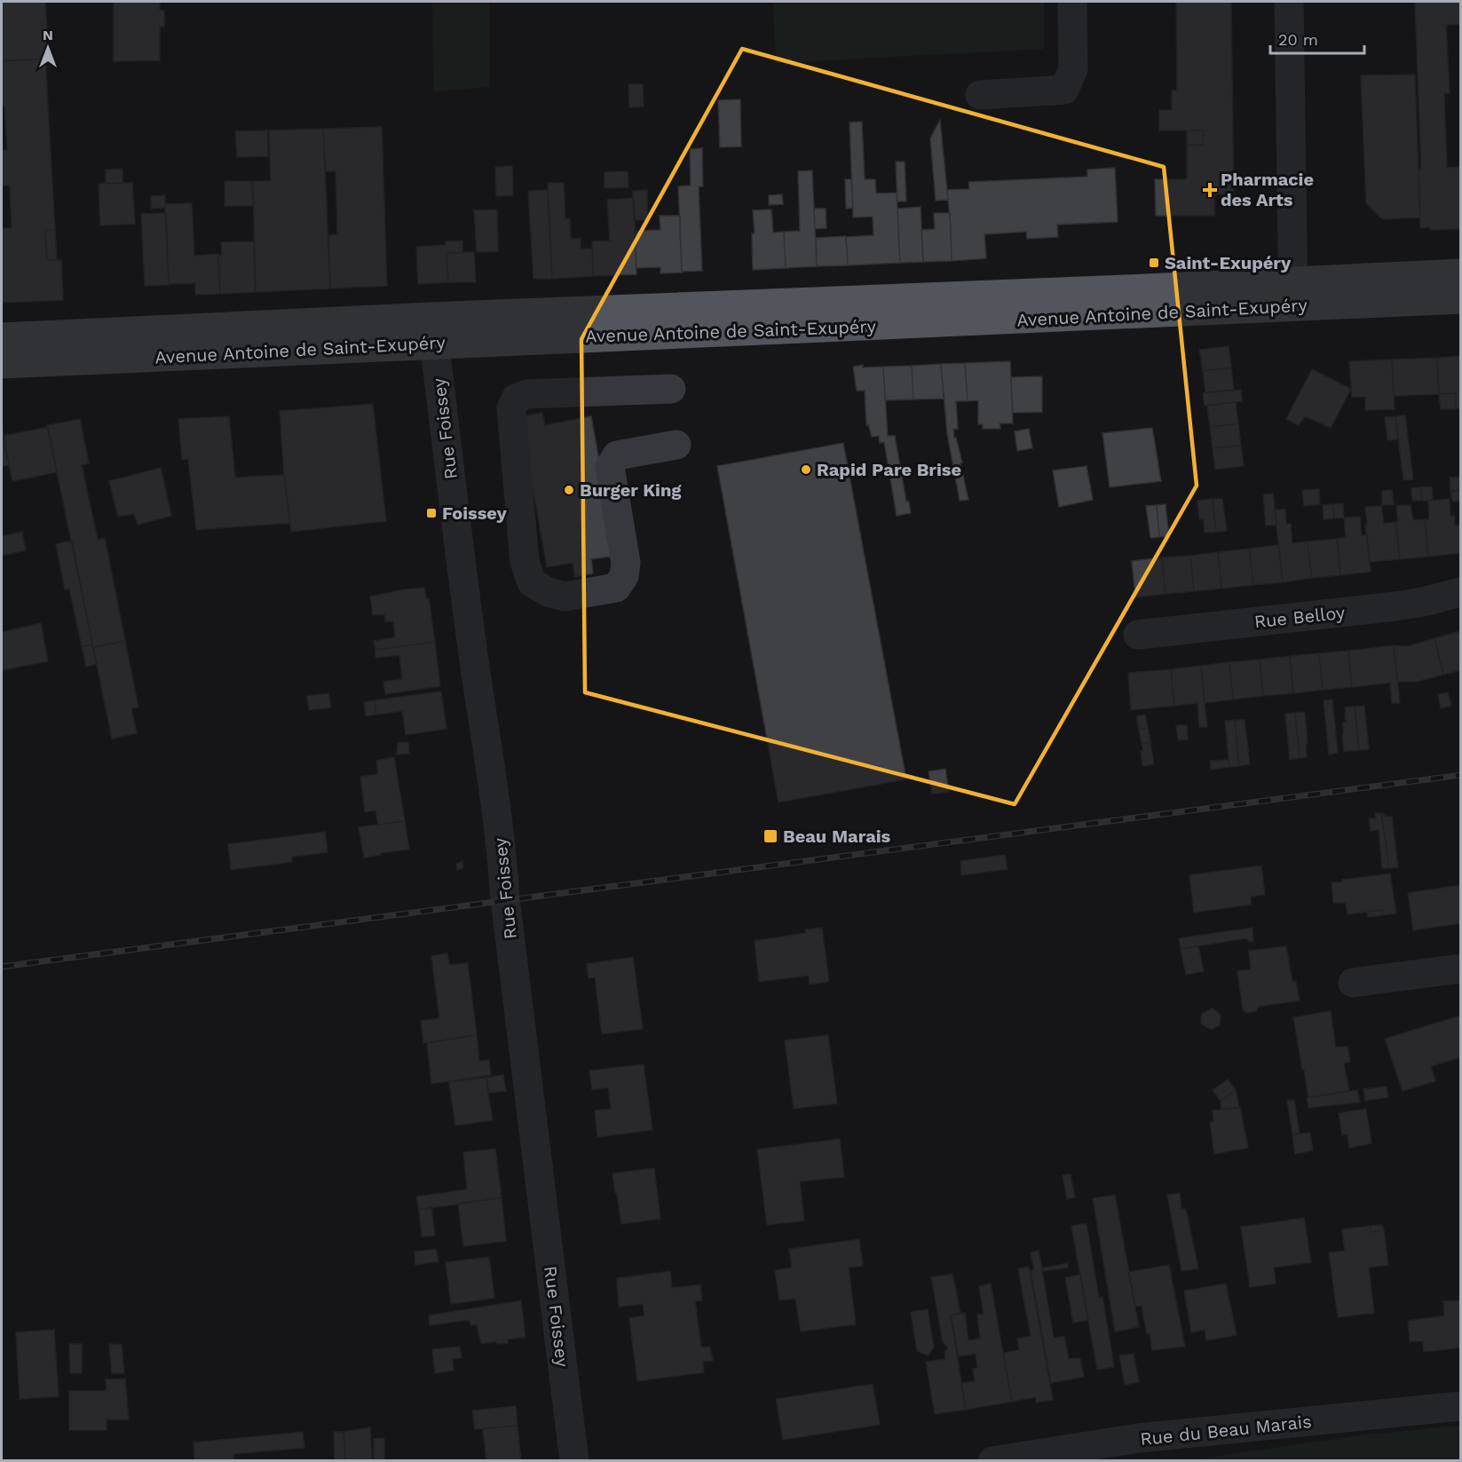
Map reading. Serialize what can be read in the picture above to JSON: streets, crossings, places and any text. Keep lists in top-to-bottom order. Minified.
{"streets":{"main road":["Avenue Antoine de Saint-Exupéry"],"street":["Rue Foissey","Rue Belloy","Rue du Beau Marais"]},"crossings":[["Avenue Antoine de Saint-Exupéry","Rue Foissey"]],"places":{"health":["Pharmacie des Arts"],"transit":["Saint-Exupéry","Foissey","Beau Marais"],"other":["Rapid Pare Brise","Burger King"]},"scale_bar":"20 m","north":"top"}
